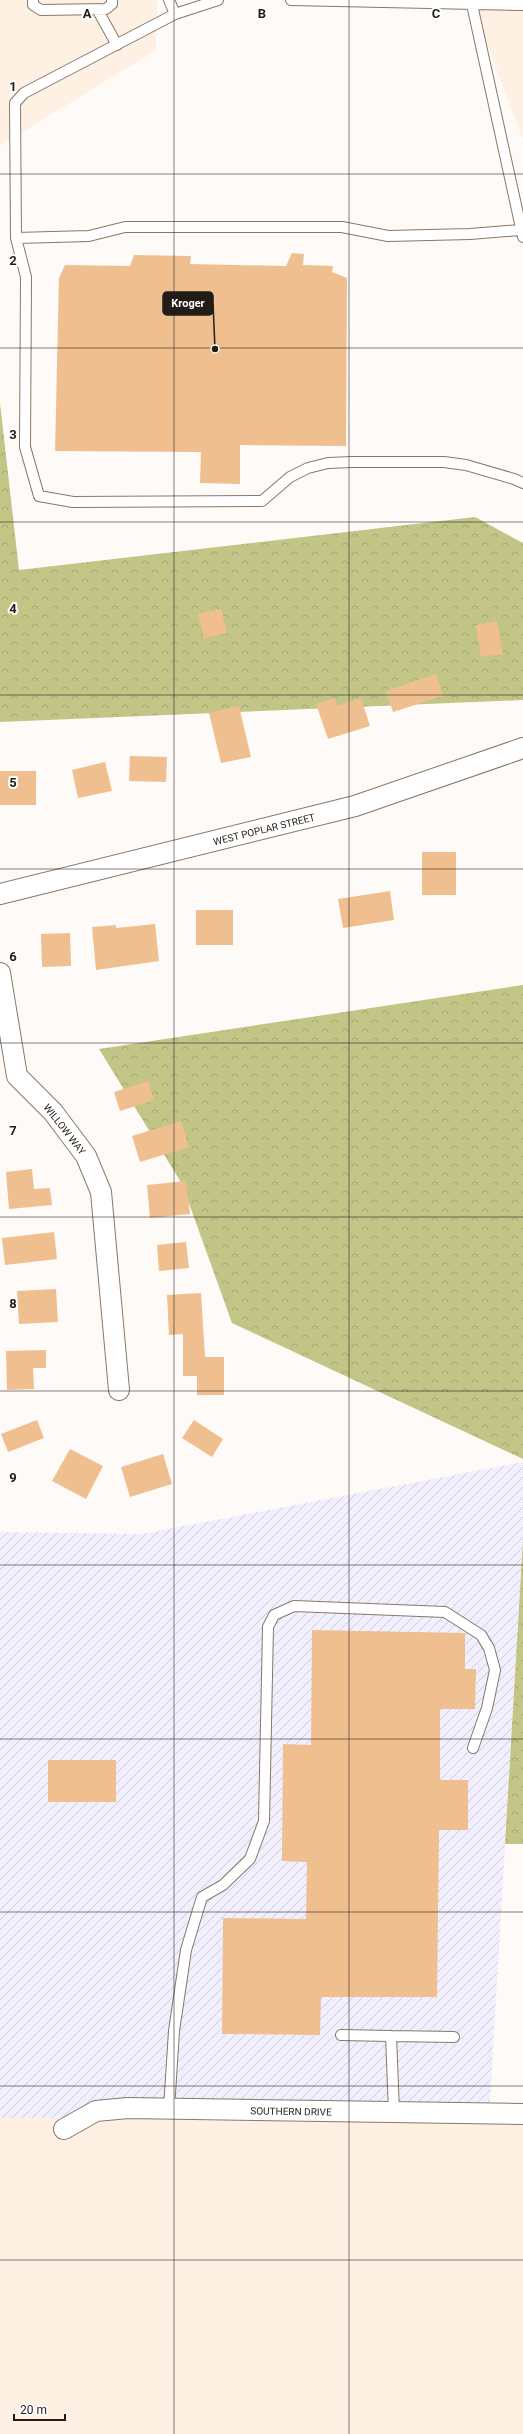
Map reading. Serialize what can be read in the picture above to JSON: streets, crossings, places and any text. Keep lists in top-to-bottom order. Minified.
{"streets":{"street":["WEST POPLAR STREET","WILLOW WAY","SOUTHERN DRIVE"]},"places":["Kroger"],"scale_bar":"20 m","grid":{"columns":["A","B","C"],"rows":["1","2","3","4","5","6","7","8","9"]}}
